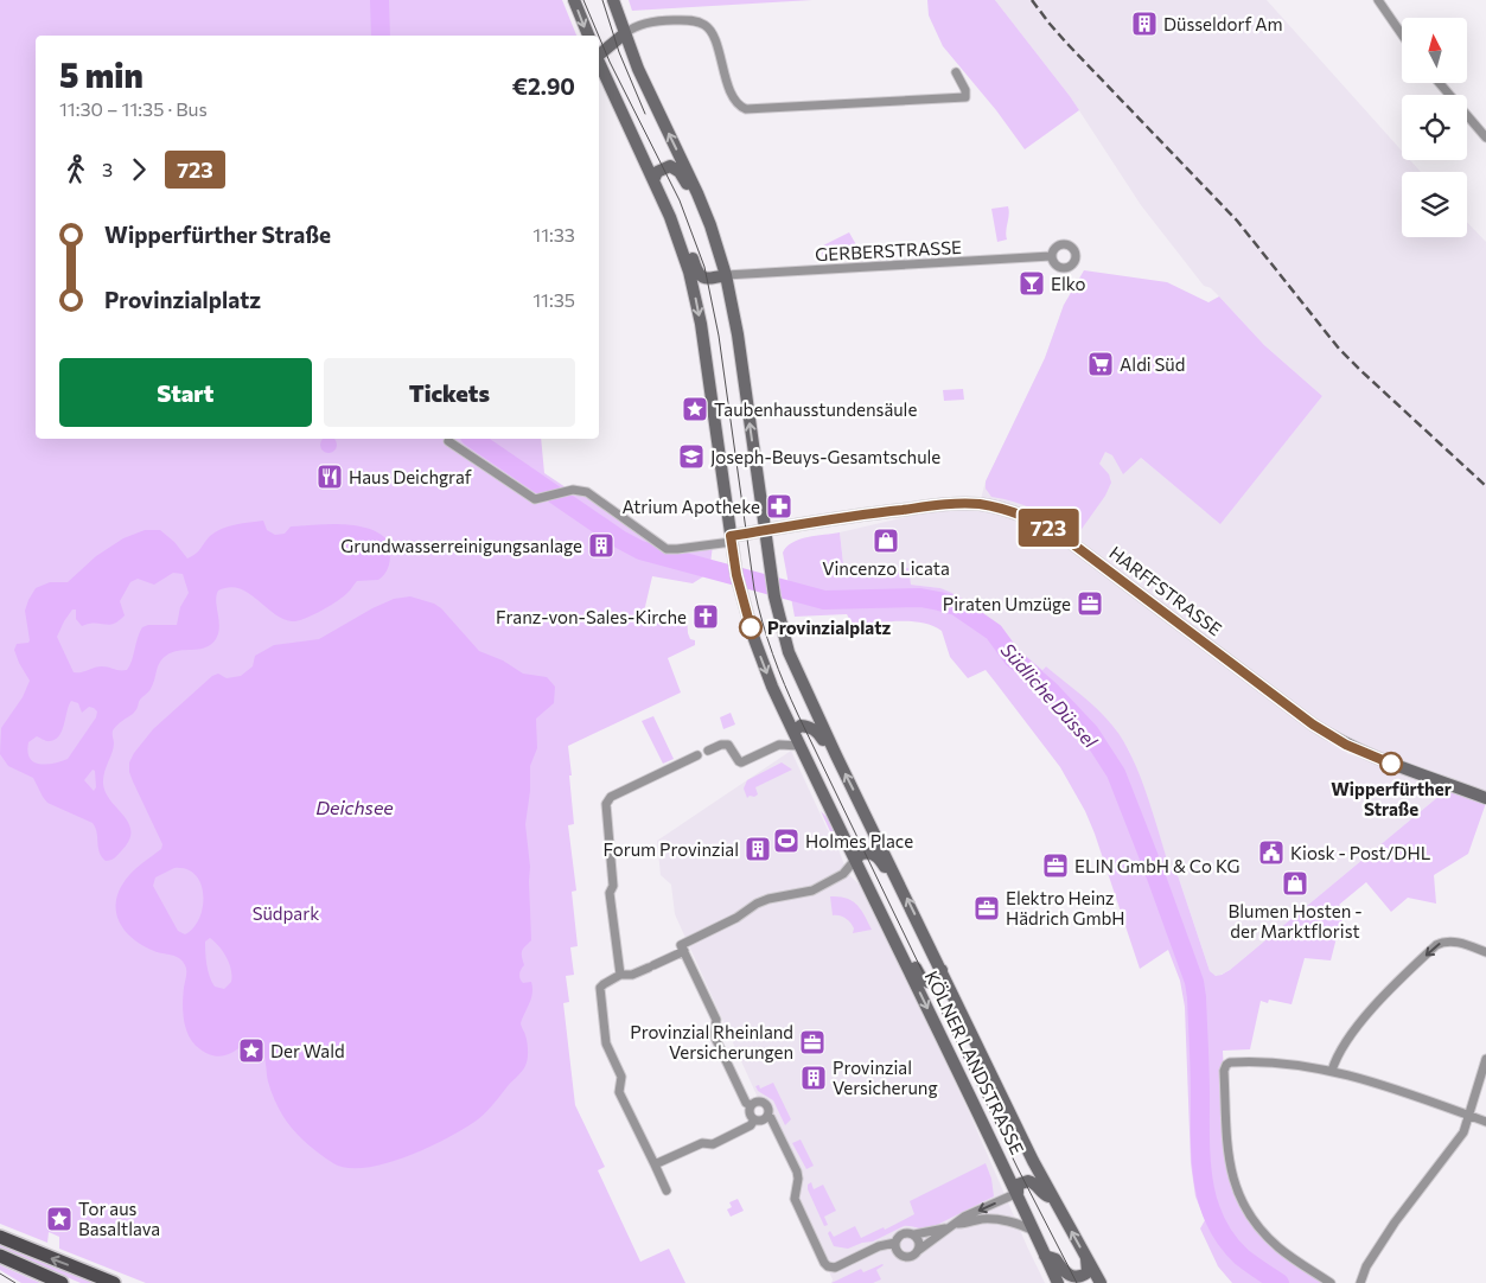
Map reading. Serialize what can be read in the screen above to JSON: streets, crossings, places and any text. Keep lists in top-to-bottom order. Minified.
{"streets":{"main road":["HARFFSTRASSE","KÖLNER LANDSTRASSE"],"street":["GERBERSTRASSE"]},"crossings":[["GERBERSTRASSE","KÖLNER LANDSTRASSE"],["HARFFSTRASSE","KÖLNER LANDSTRASSE"]],"water":["Südliche Düssel","Deichsee"],"parks":["Südpark"],"places":{"building":["Düsseldorf Am","Grundwasserreinigungsanlage","Forum Provinzial","Provinzial Versicherung"],"bar":["Elko"],"supermarket":["Aldi Süd"],"place":["Taubenhausstundensäule","Der Wald","Tor aus Basaltlava"],"school or university":["Joseph-Beuys-Gesamtschule"],"restaurant":["Haus Deichgraf"],"pharmacy":["Atrium Apotheke"],"shop":["Vincenzo Licata","Blumen Hosten - der Marktflorist"],"office":["Piraten Umzüge","ELIN GmbH & Co KG","Elektro Heinz Hädrich GmbH","Provinzial Rheinland Versicherungen"],"church":["Franz-von-Sales-Kirche"],"other":["Provinzialplatz","Wipperfürther Straße"],"sports":["Holmes Place"],"public building":["Kiosk - Post/DHL"]},"lines":["bus line 723"],"north":"top","page":{"on_map":"723","heading":["5 min","11:30 – 11:35 · Bus","€2.90"],"legs":["3","723"],"list":[{"name":"Wipperfürther Straße","value":"11:33"},{"name":"Provinzialplatz","value":"11:35"}],"buttons":["Start","Tickets"]}}
